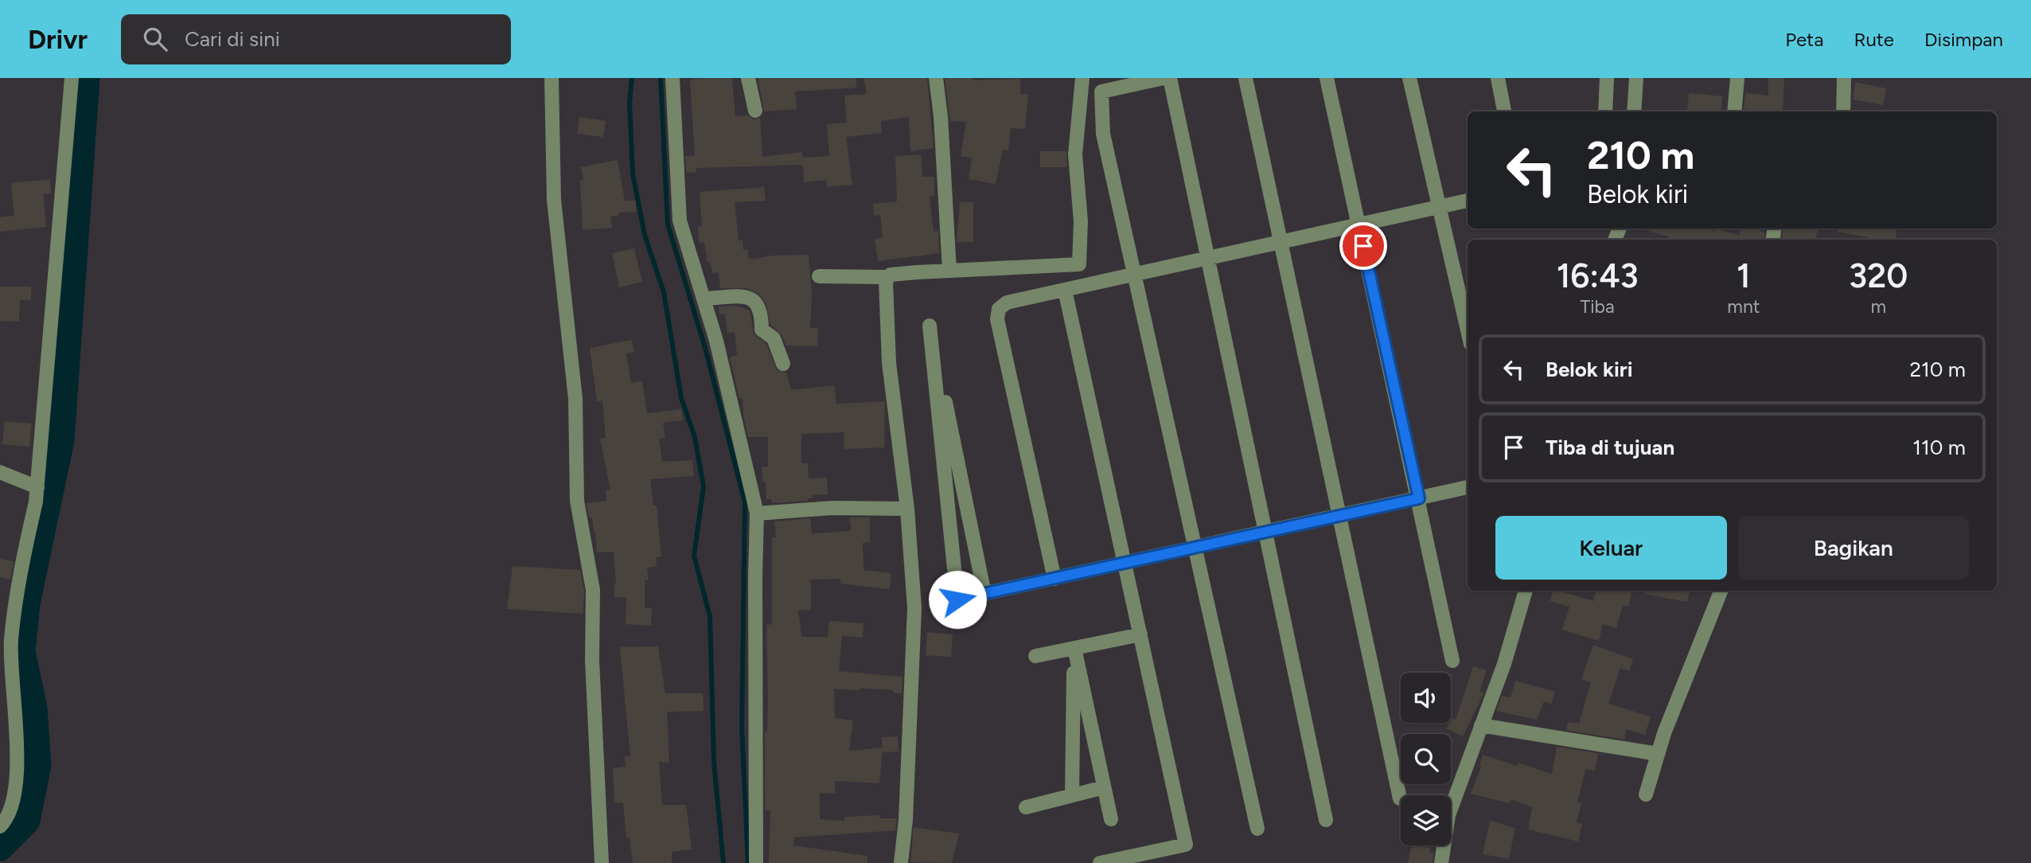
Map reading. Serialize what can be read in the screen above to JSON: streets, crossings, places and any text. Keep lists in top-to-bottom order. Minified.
{"page":{"header":"Drivr","search":"Cari di sini","nav":["Peta","Rute","Disimpan"],"turn":["210 m","Belok kiri"],"eta":["16:43","Tiba","1","mnt","320","m"],"list":[{"name":"Belok kiri","value":"210 m"},{"name":"Tiba di tujuan","value":"110 m"}],"buttons":["Keluar","Bagikan"]}}
